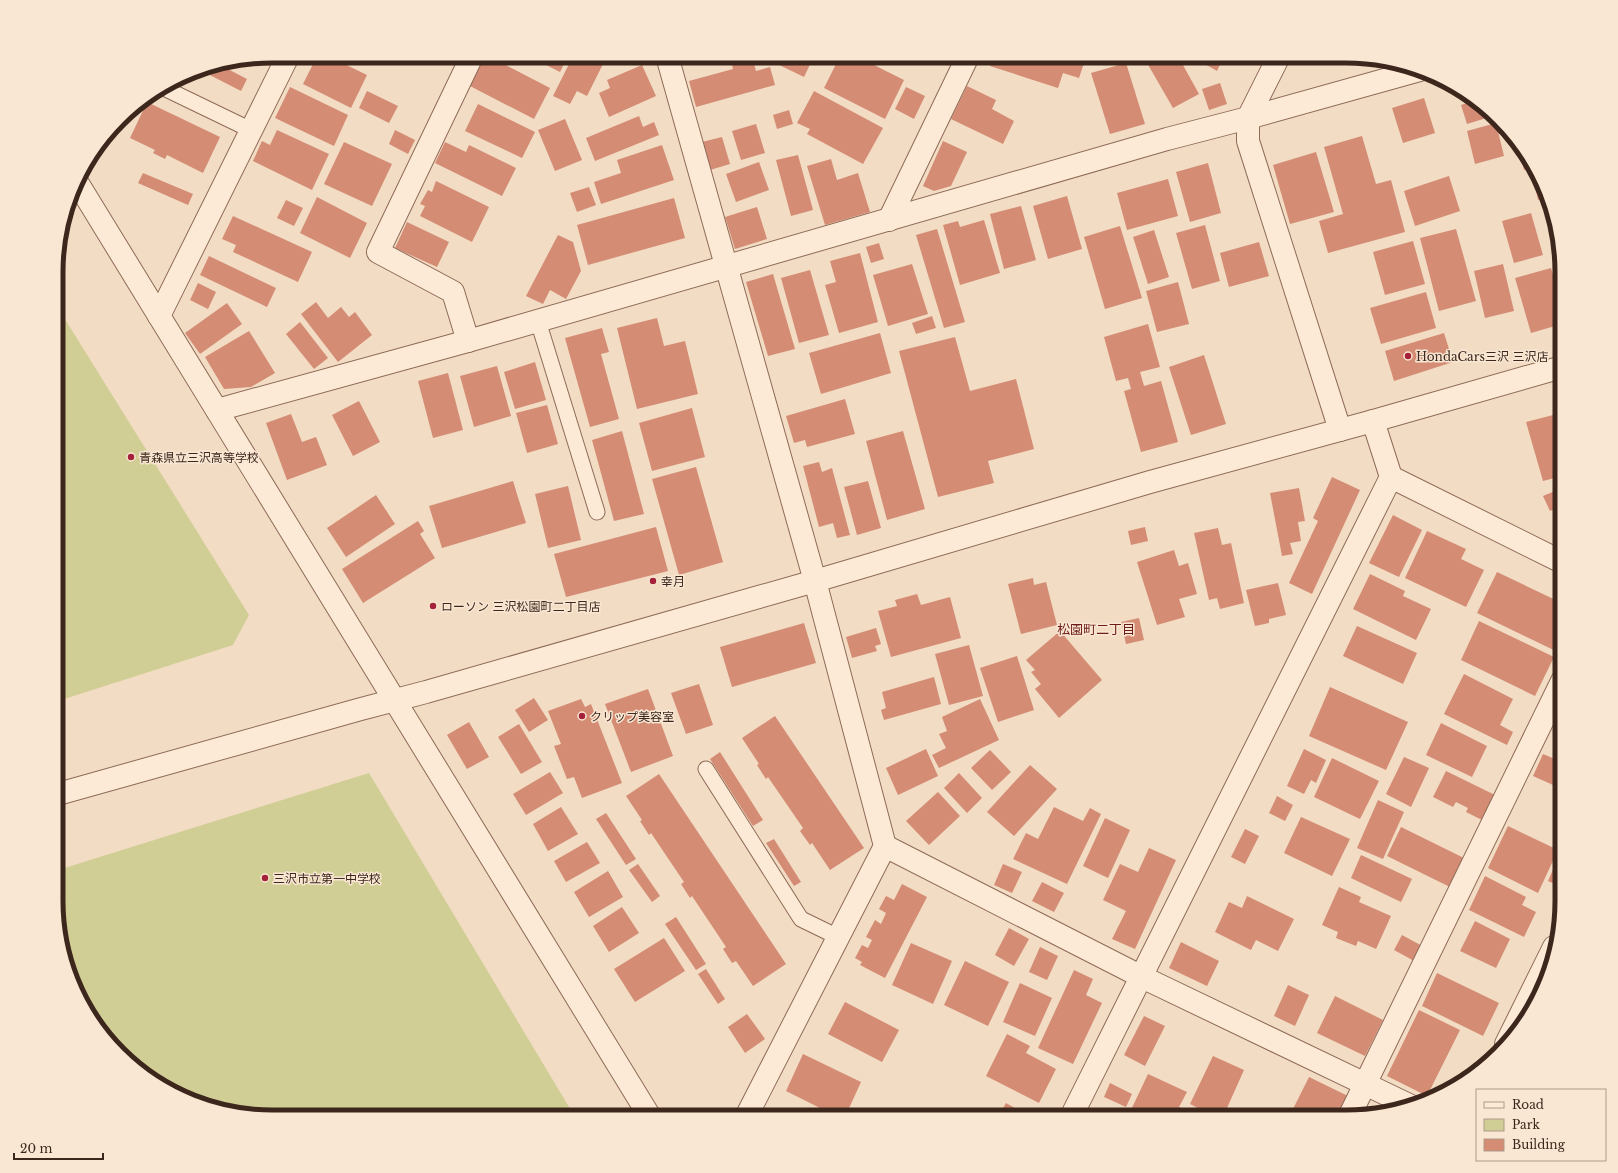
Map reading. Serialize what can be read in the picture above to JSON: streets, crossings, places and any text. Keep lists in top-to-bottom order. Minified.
{"districts":["松園町二丁目"],"places":["HondaCars三沢 三沢店","青森県立三沢高等学校","幸月","ローソン 三沢松園町二丁目店","クリップ美容室","三沢市立第一中学校"],"legend":["Road","Park","Building"],"scale_bar":"20 m"}
